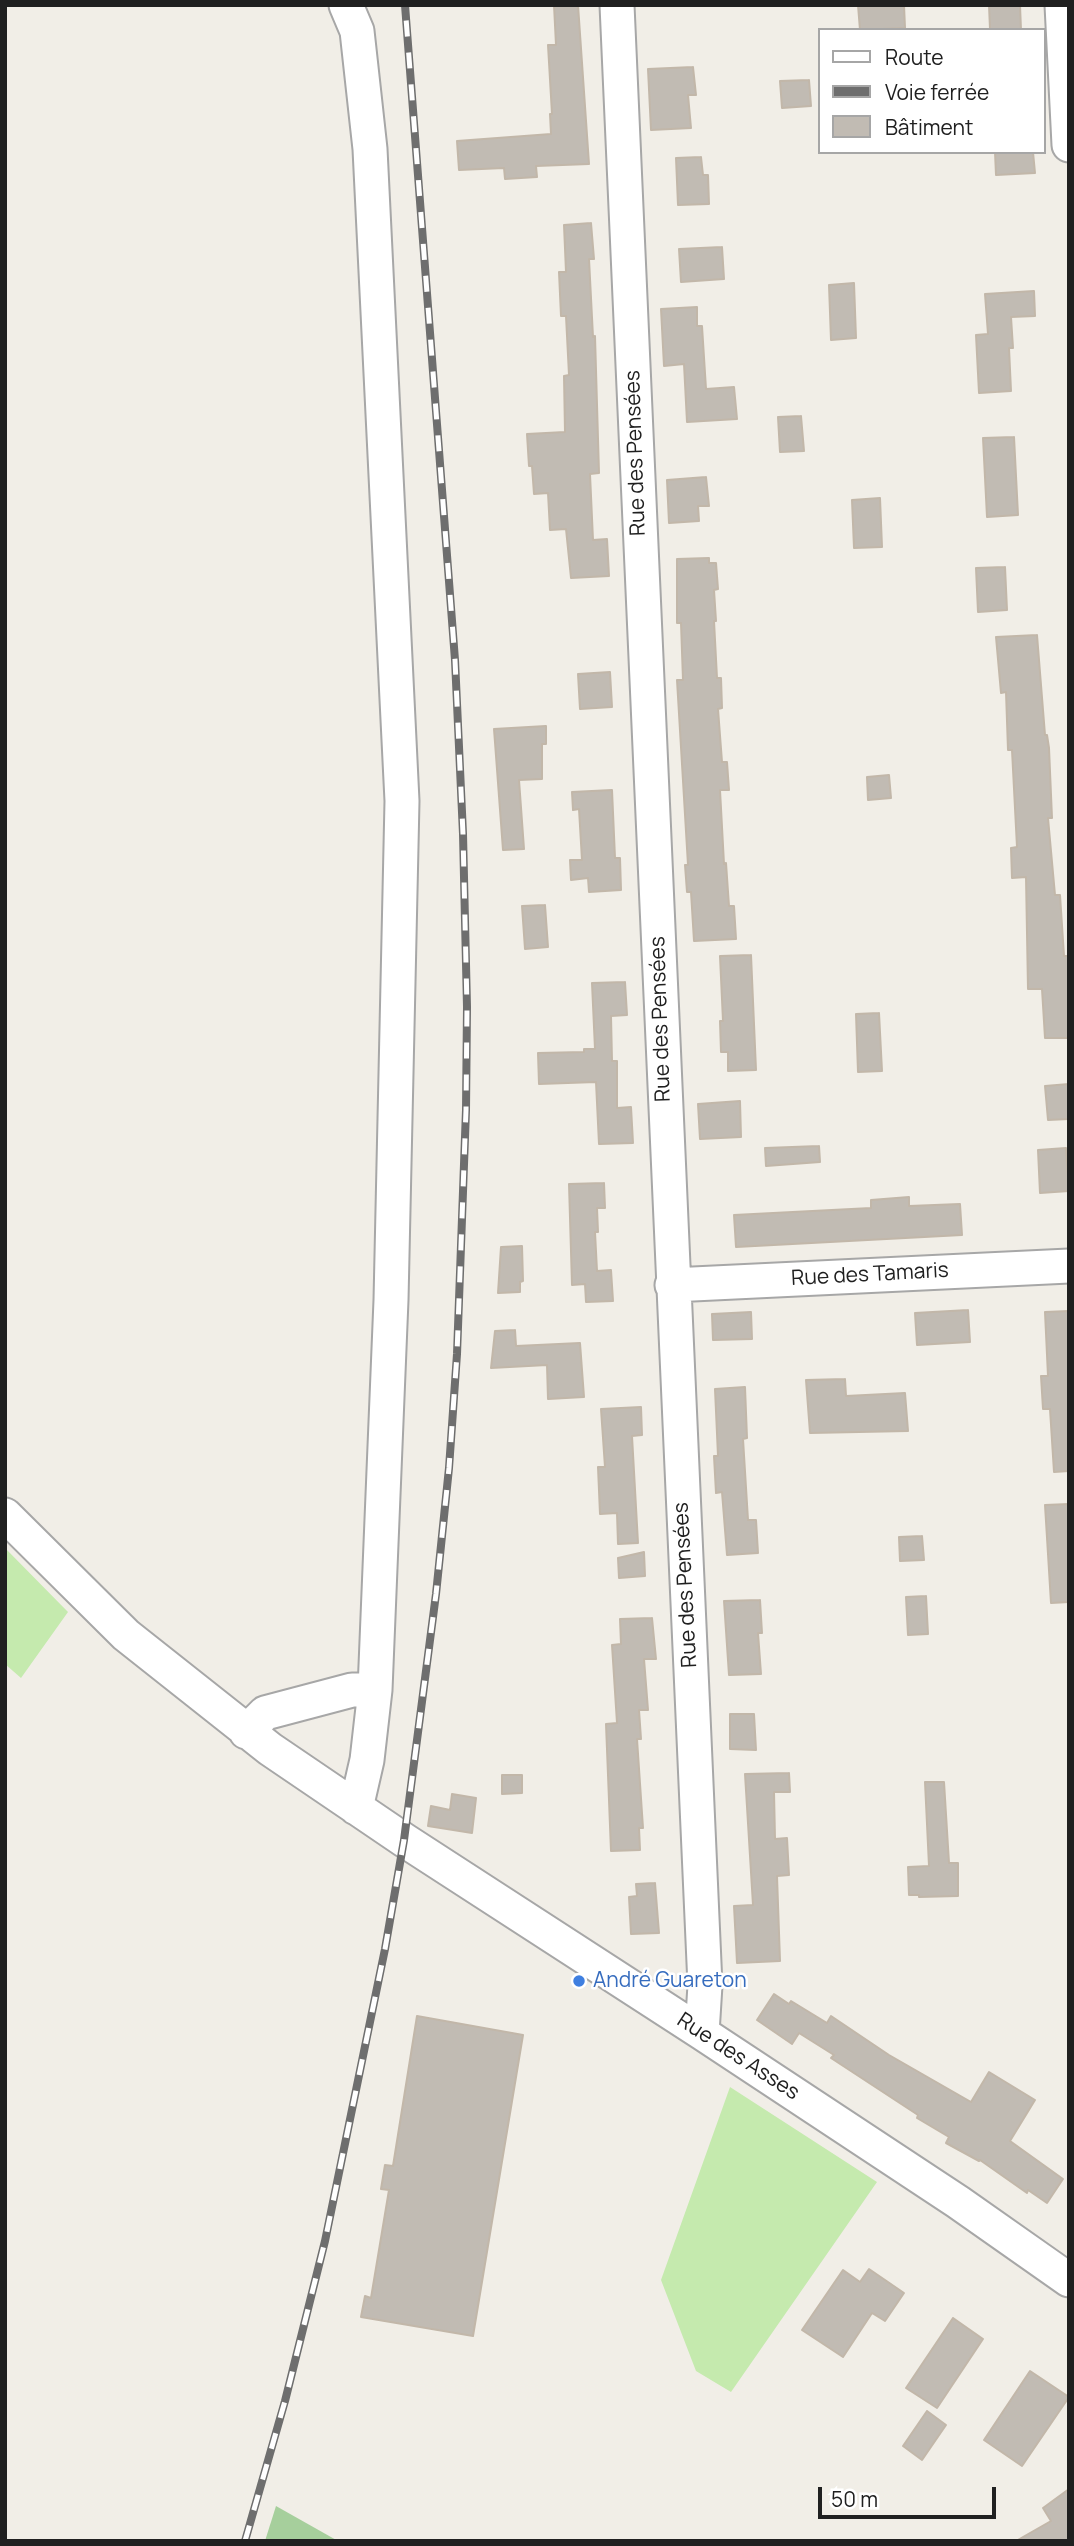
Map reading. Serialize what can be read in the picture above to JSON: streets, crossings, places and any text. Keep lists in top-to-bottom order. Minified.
{"streets":{"street":["Rue des Pensées","Rue des Tamaris","Rue des Asses"]},"crossings":[["Rue des Pensées","Rue des Tamaris"],["Rue des Pensées","Rue des Asses"]],"places":["André Guareton"],"legend":["Route","Voie ferrée","Bâtiment"],"scale_bar":"50 m"}
